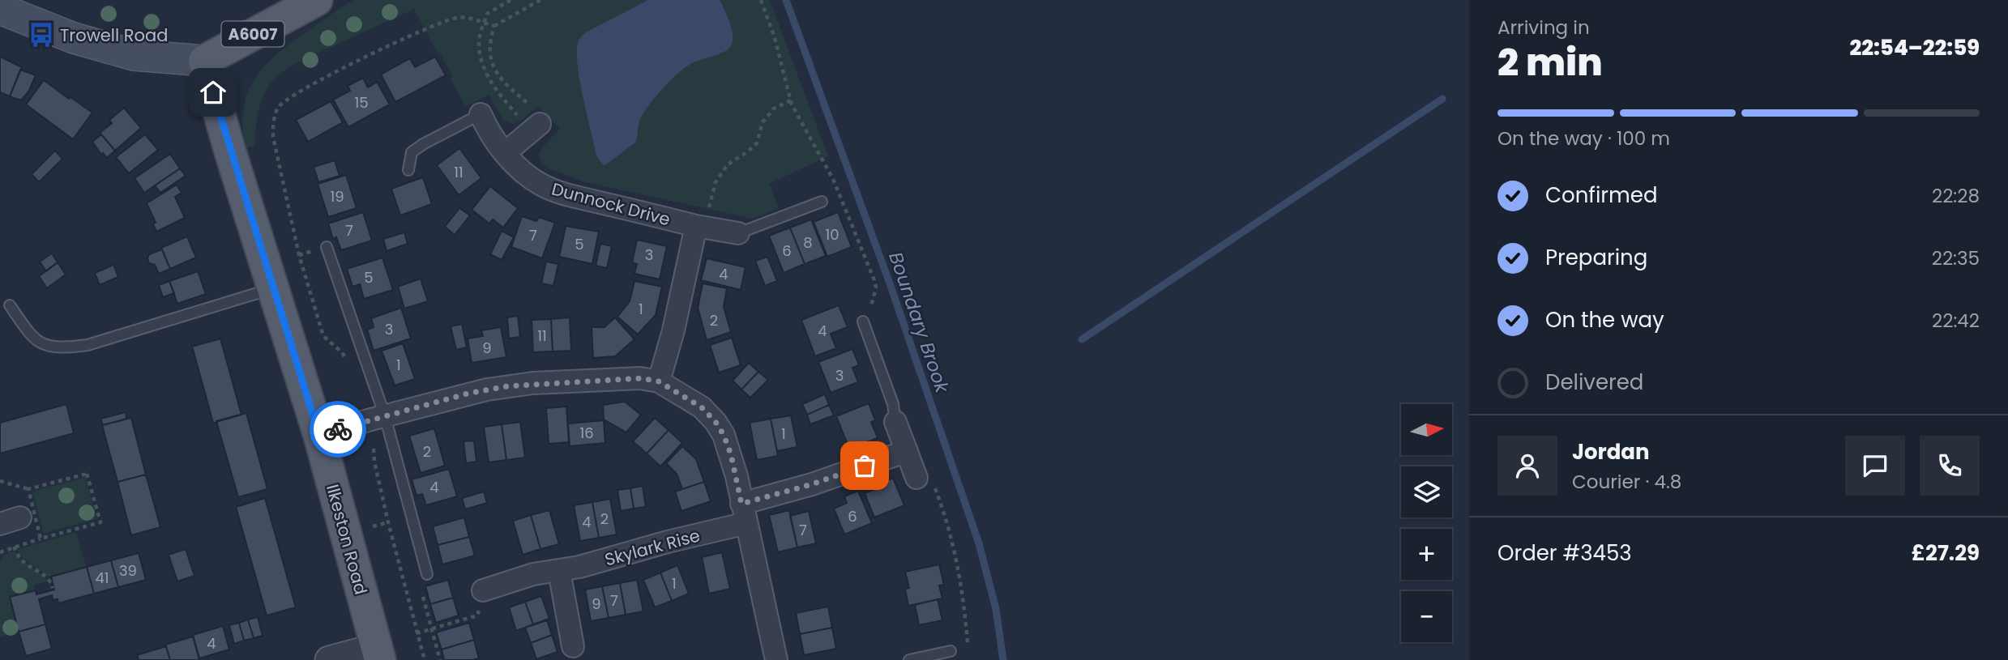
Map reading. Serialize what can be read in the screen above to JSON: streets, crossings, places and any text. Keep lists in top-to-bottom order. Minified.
{"streets":{"main road":["A6007","Ilkeston Road"],"street":["Dunnock Drive","Skylark Rise"]},"crossings":[["A6007","Ilkeston Road"]],"water":["Boundary Brook"],"places":{"bus stop":["Trowell Road"]},"house_numbers":["15","11","19","7","10","7","8","5","6","3","4","5","1","2","3","4","11","9","1","3","16","1","2","4","6","2","4","7","39","41","1","7","9","4"],"north":"right","page":{"heading":["2 min","Arriving in","22:54–22:59"],"panel":["Jordan","Courier · 4.8","Order #3453","£27.29"],"bar":"On the way · 100 m","list":[["Confirmed","22:28"],["Preparing","22:35"],["On the way","22:42"],"Delivered"],"map_buttons":["+","−"]}}
